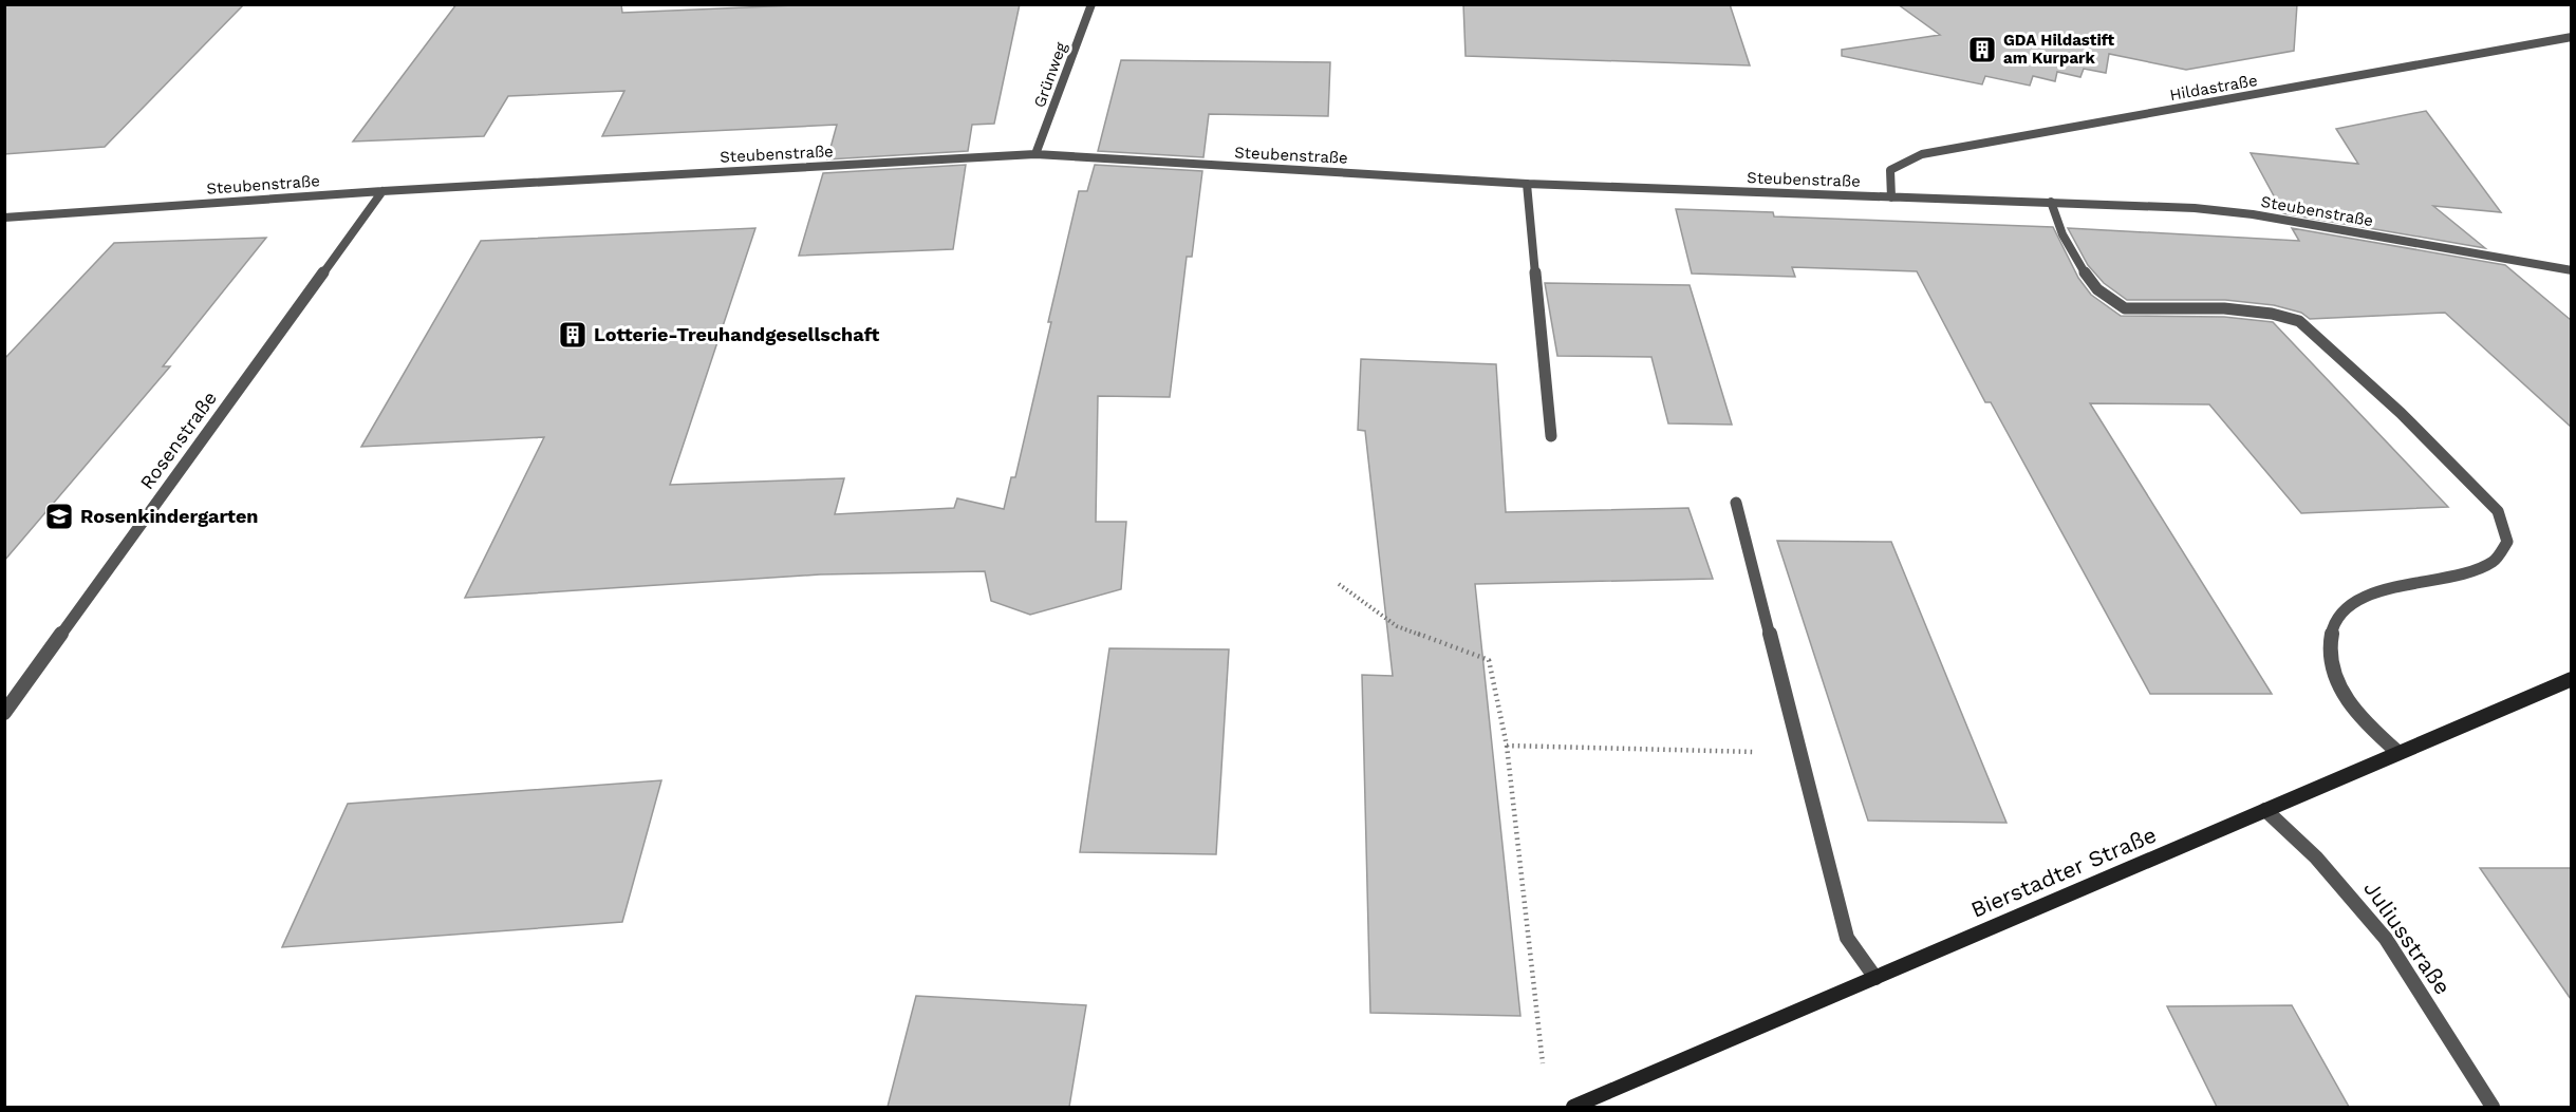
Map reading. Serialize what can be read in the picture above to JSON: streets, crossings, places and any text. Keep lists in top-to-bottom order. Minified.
{"streets":{"main road":["Bierstadter Straße"],"street":["Grünweg","Hildastraße","Steubenstraße","Rosenstraße","Juliusstraße"]},"crossings":[["Grünweg","Steubenstraße"],["Hildastraße","Steubenstraße"],["Steubenstraße","Rosenstraße"],["Bierstadter Straße","Juliusstraße"]],"places":{"building":["GDA Hildastift am Kurpark","Lotterie-Treuhandgesellschaft"],"school or university":["Rosenkindergarten"]}}
